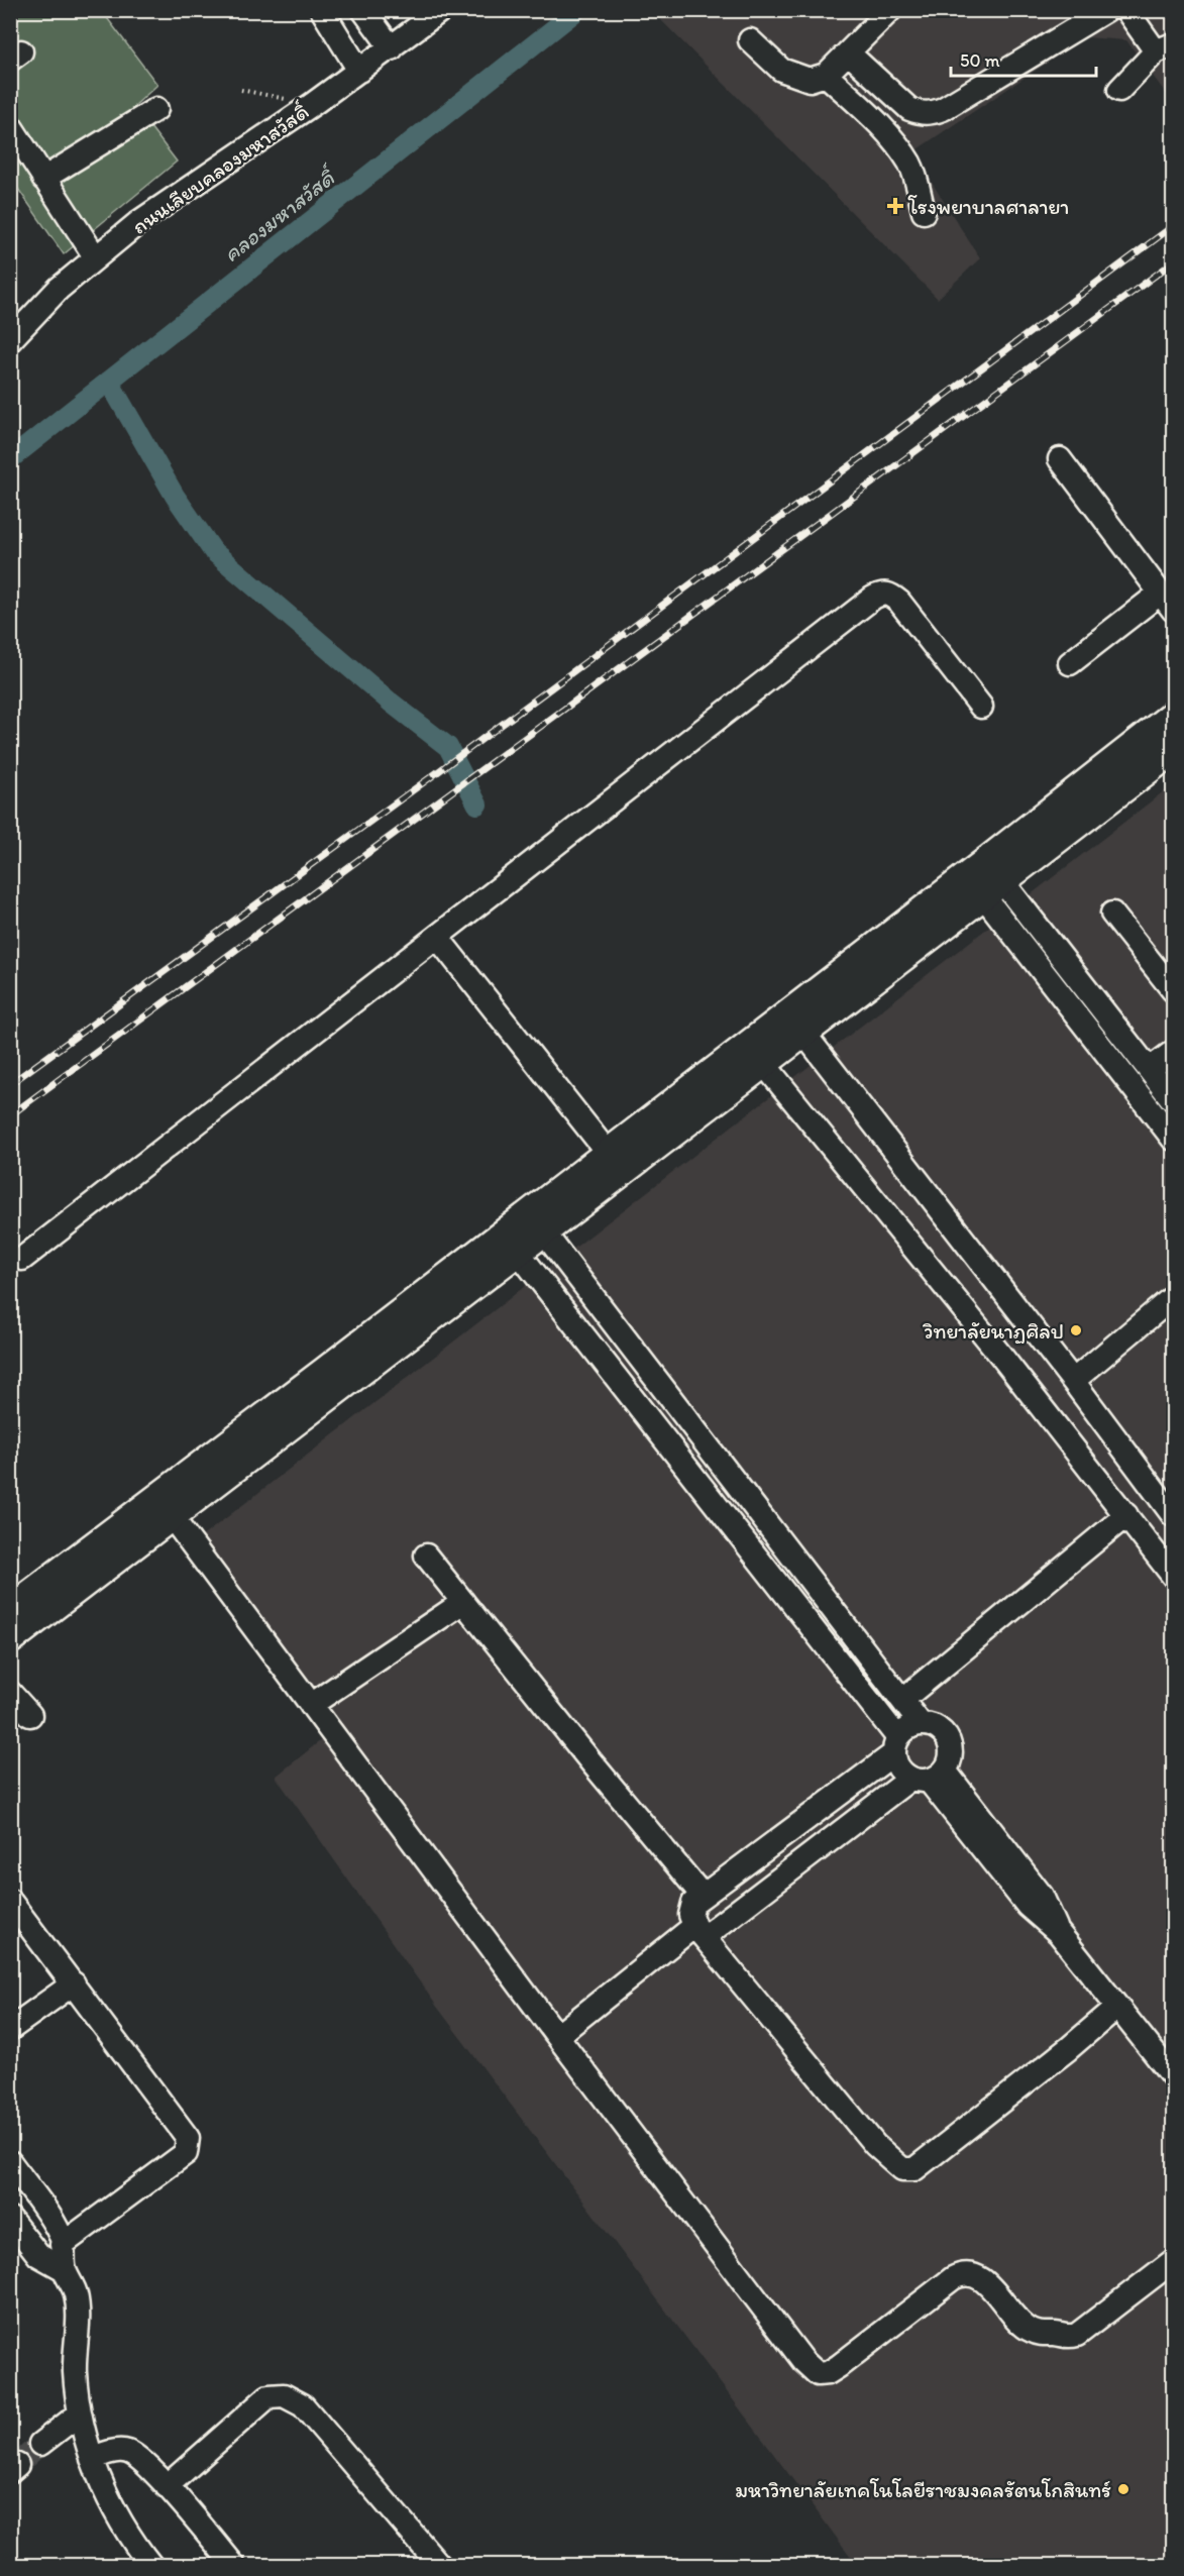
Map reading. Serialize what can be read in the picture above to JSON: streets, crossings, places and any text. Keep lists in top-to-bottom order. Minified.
{"streets":{"street":["ถนนเลียบคลองมหาสวัสดิ์"]},"water":["คลองมหาสวัสดิ์"],"places":{"health":["โรงพยาบาลศาลายา"],"other":["วิทยาลัยนาฏศิลป","มหาวิทยาลัยเทคโนโลยีราชมงคลรัตนโกสินทร์"]},"scale_bar":"50 m"}
